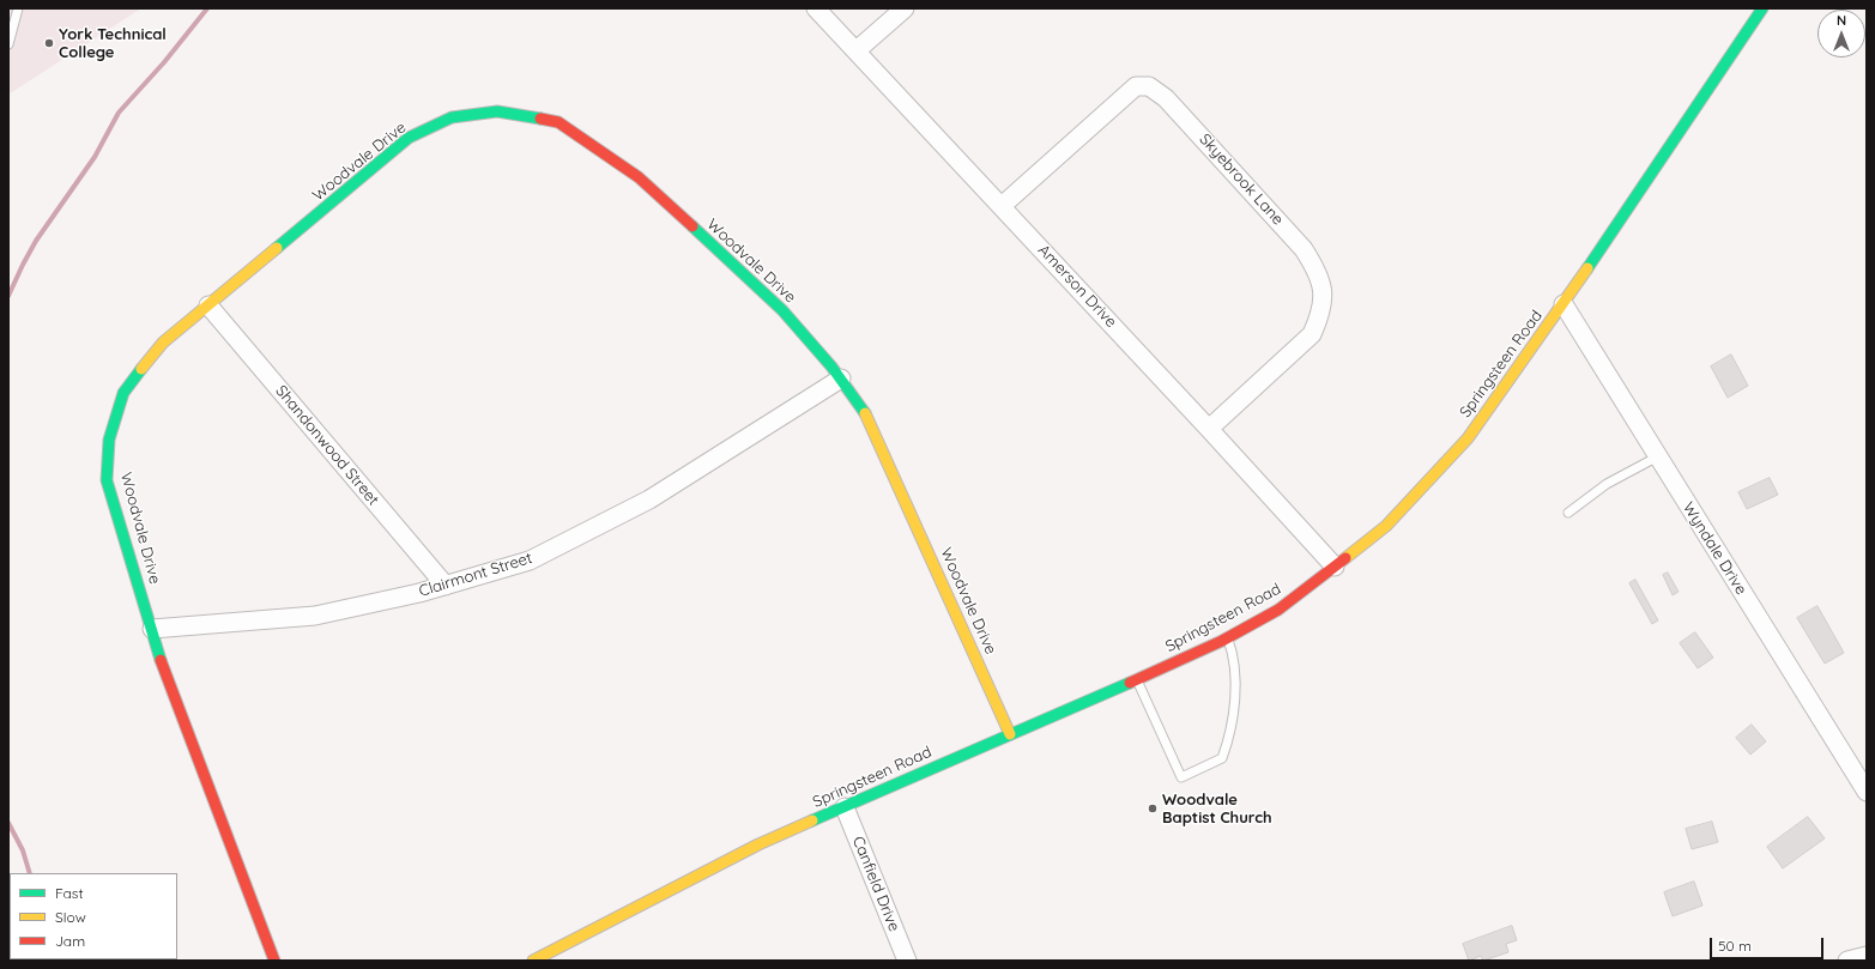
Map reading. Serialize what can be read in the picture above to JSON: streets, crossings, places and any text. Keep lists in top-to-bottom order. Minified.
{"streets":{"street":["Woodvale Drive","Skyebrook Lane","Amerson Drive","Springsteen Road","Shandonwood Street","Wyndale Drive","Clairmont Street","Canfield Drive"]},"crossings":[["Woodvale Drive","Springsteen Road"],["Woodvale Drive","Shandonwood Street"],["Woodvale Drive","Clairmont Street"],["Skyebrook Lane","Amerson Drive"],["Amerson Drive","Springsteen Road"],["Springsteen Road","Wyndale Drive"],["Springsteen Road","Canfield Drive"],["Shandonwood Street","Clairmont Street"]],"places":["York Technical College","Woodvale Baptist Church"],"legend":["Fast","Slow","Jam"],"scale_bar":"50 m","north":"top"}
